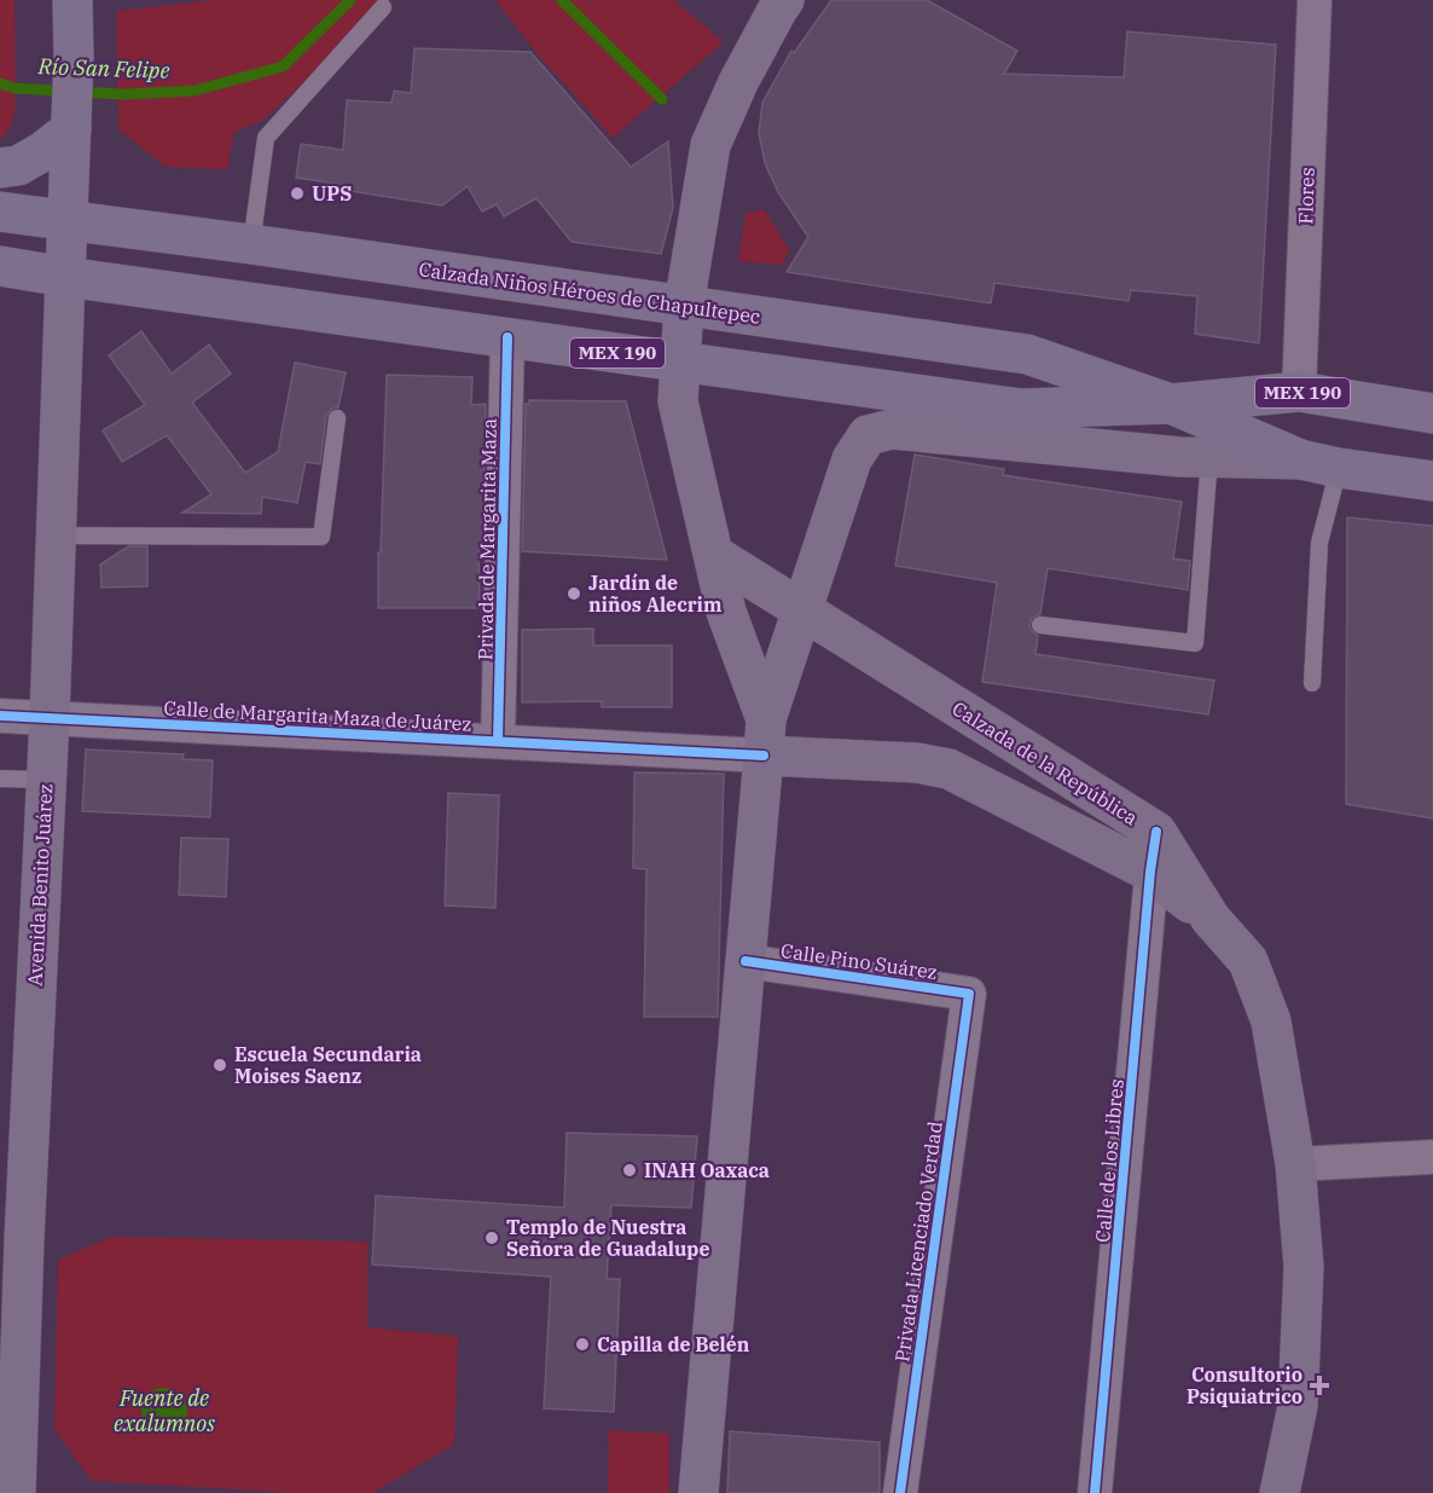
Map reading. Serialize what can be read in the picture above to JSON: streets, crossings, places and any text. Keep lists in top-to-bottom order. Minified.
{"streets":{"main road":["Calzada Niños Héroes de Chapultepec","MEX 190","Calzada de la República","Avenida Benito Juárez"],"street":["Flores","Privada de Margarita Maza","Calle de Margarita Maza de Juárez","Calle Pino Suárez","Calle de los Libres","Privada Licenciado Verdad"]},"crossings":[["Flores","Calzada Niños Héroes de Chapultepec"],["Calzada Niños Héroes de Chapultepec","Privada de Margarita Maza"],["Calzada Niños Héroes de Chapultepec","Avenida Benito Juárez"],["Privada de Margarita Maza","Calle de Margarita Maza de Juárez"],["Calle de Margarita Maza de Juárez","Calzada de la República"],["Calle de Margarita Maza de Juárez","Avenida Benito Juárez"],["Calzada de la República","Calle de los Libres"],["Calle Pino Suárez","Privada Licenciado Verdad"]],"water":["Río San Felipe","Fuente de exalumnos"],"places":{"other":["UPS","Jardín de niños Alecrim","Escuela Secundaria Moises Saenz","INAH Oaxaca","Templo de Nuestra Señora de Guadalupe","Capilla de Belén"],"health":["Consultorio Psiquiatrico"]}}
